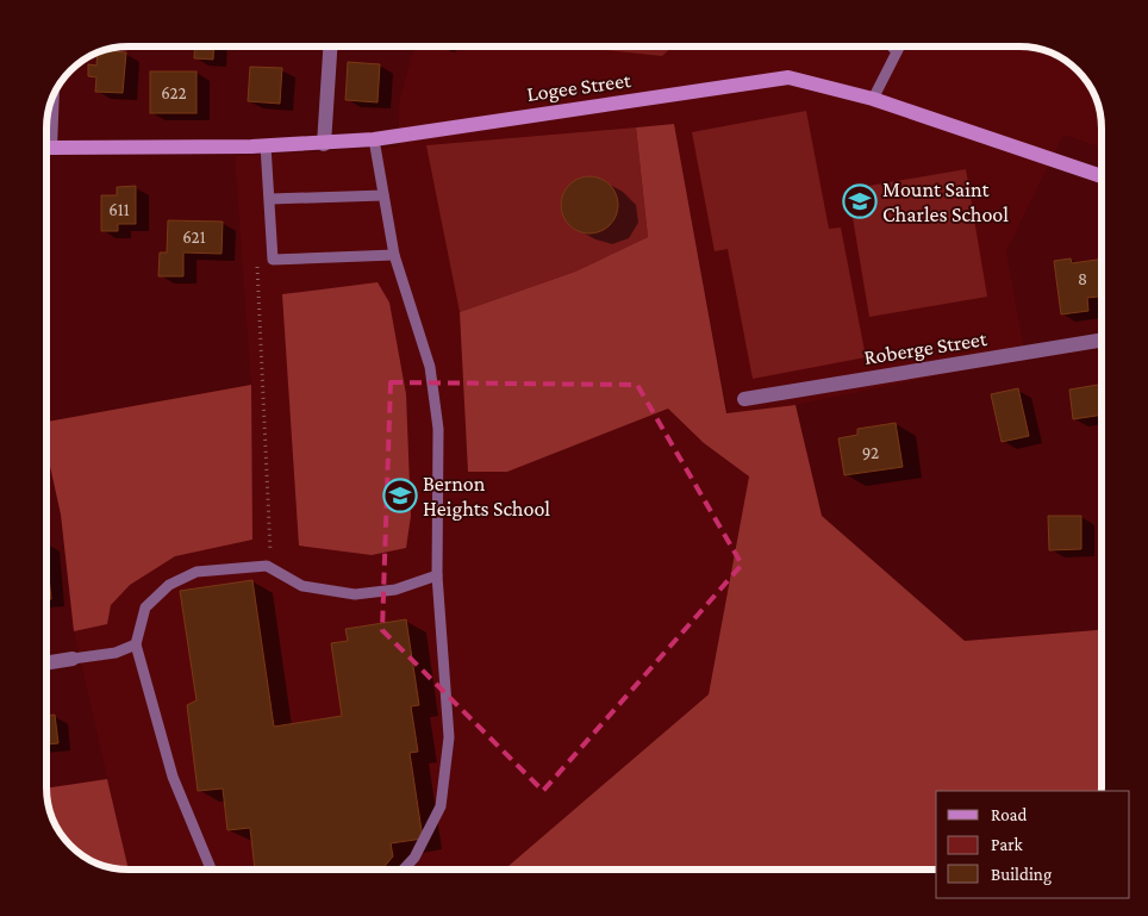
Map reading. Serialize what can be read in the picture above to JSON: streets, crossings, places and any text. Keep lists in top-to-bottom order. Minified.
{"streets":{"street":["Logee Street","Roberge Street"]},"places":{"school or university":["Mount Saint Charles School","Bernon Heights School"]},"house_numbers":["622","611","621","8","92"],"legend":["Road","Park","Building"]}
